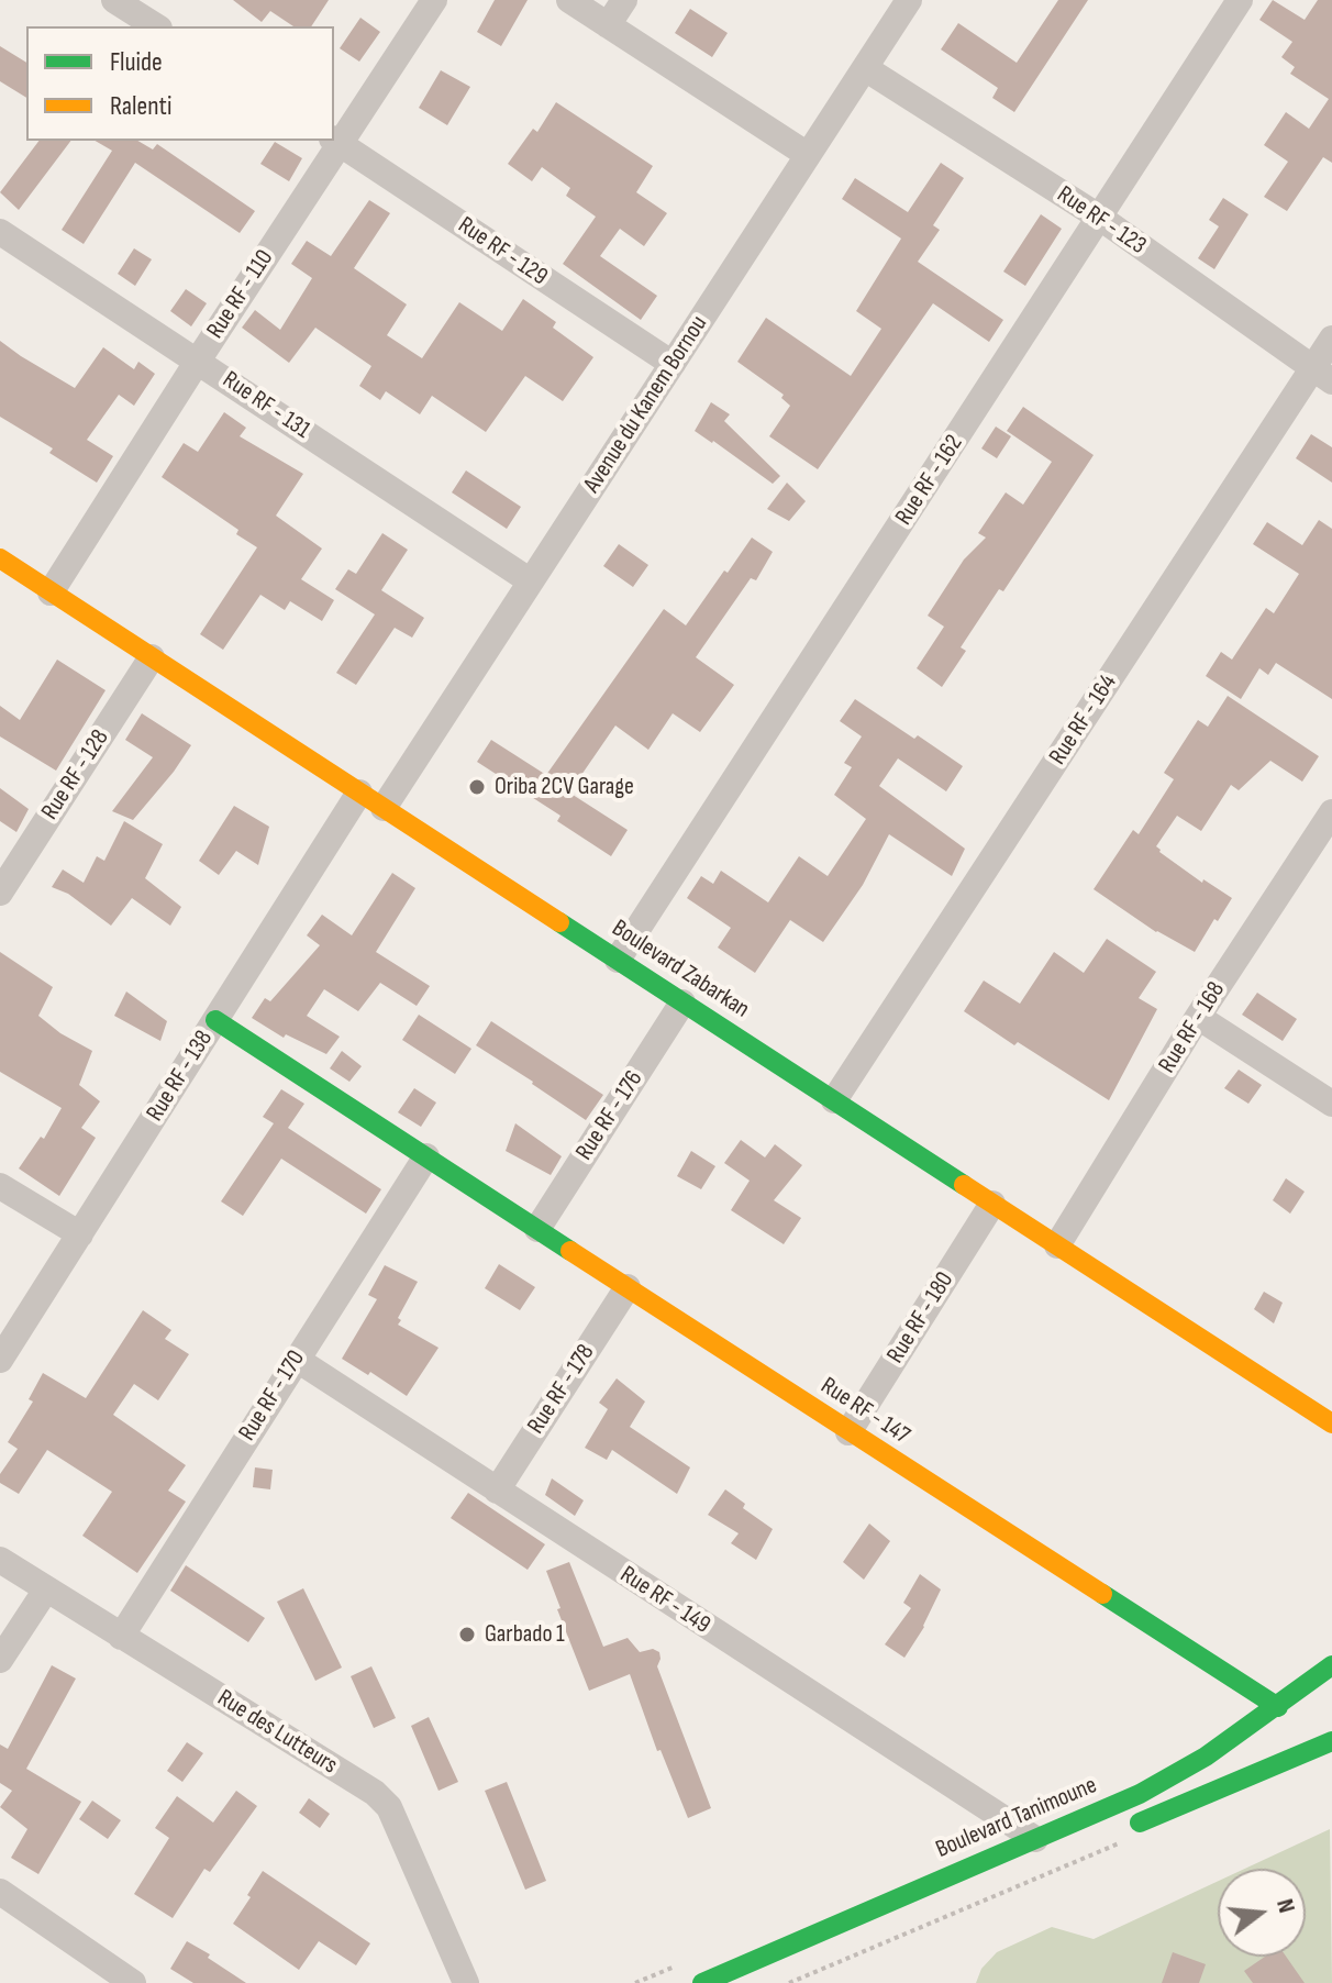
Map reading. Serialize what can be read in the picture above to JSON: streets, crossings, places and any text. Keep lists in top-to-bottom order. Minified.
{"streets":{"street":["Rue RF - 123","Rue RF - 129","Rue RF - 110","Avenue du Kanem Bornou","Rue RF - 131","Rue RF - 162","Rue RF - 164","Rue RF - 128","Boulevard Zabarkan","Rue RF - 168","Rue RF - 138","Rue RF - 176","Rue RF - 180","Rue RF - 178","Rue RF - 170","Rue RF - 147","Rue RF - 149","Rue des Lutteurs","Boulevard Tanimoune"]},"crossings":[["Rue RF - 123","Avenue du Kanem Bornou"],["Rue RF - 123","Rue RF - 162"],["Rue RF - 123","Rue RF - 164"],["Rue RF - 129","Rue RF - 110"],["Rue RF - 129","Avenue du Kanem Bornou"],["Rue RF - 110","Rue RF - 131"],["Rue RF - 110","Boulevard Zabarkan"],["Avenue du Kanem Bornou","Rue RF - 131"],["Avenue du Kanem Bornou","Boulevard Zabarkan"],["Rue RF - 162","Boulevard Zabarkan"],["Rue RF - 164","Boulevard Zabarkan"],["Rue RF - 128","Boulevard Zabarkan"],["Boulevard Zabarkan","Rue RF - 168"],["Boulevard Zabarkan","Rue RF - 138"],["Boulevard Zabarkan","Rue RF - 176"],["Boulevard Zabarkan","Rue RF - 180"],["Rue RF - 138","Rue RF - 147"],["Rue RF - 176","Rue RF - 147"],["Rue RF - 180","Rue RF - 147"],["Rue RF - 178","Rue RF - 147"],["Rue RF - 178","Rue RF - 149"],["Rue RF - 170","Rue RF - 147"],["Rue RF - 170","Rue RF - 149"],["Rue RF - 170","Rue des Lutteurs"],["Rue RF - 147","Boulevard Tanimoune"],["Rue RF - 149","Boulevard Tanimoune"]],"places":["Oriba 2CV Garage","Garbado 1"],"legend":["Fluide","Ralenti"],"north":"right"}
